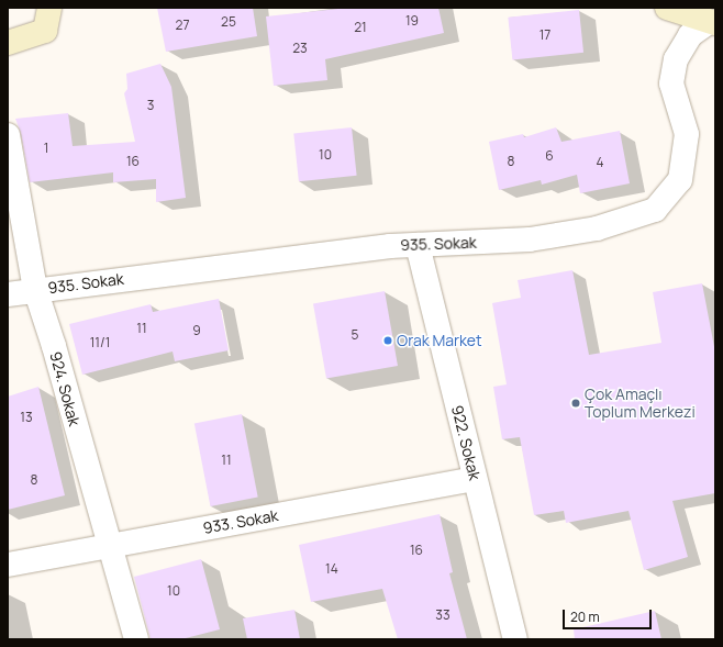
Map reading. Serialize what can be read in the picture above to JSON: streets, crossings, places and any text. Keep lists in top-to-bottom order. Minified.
{"streets":{"street":["935. Sokak","924. Sokak","922. Sokak","933. Sokak"]},"crossings":[["935. Sokak","924. Sokak"],["935. Sokak","922. Sokak"],["924. Sokak","933. Sokak"],["922. Sokak","933. Sokak"]],"places":["Orak Market","Çok Amaçlı Toplum Merkezi"],"house_numbers":["19","25","27","21","17","23","3","1","10","6","16","8","4","11","9","5","11/1","13","11","8","16","14","10","33"],"scale_bar":"20 m"}
